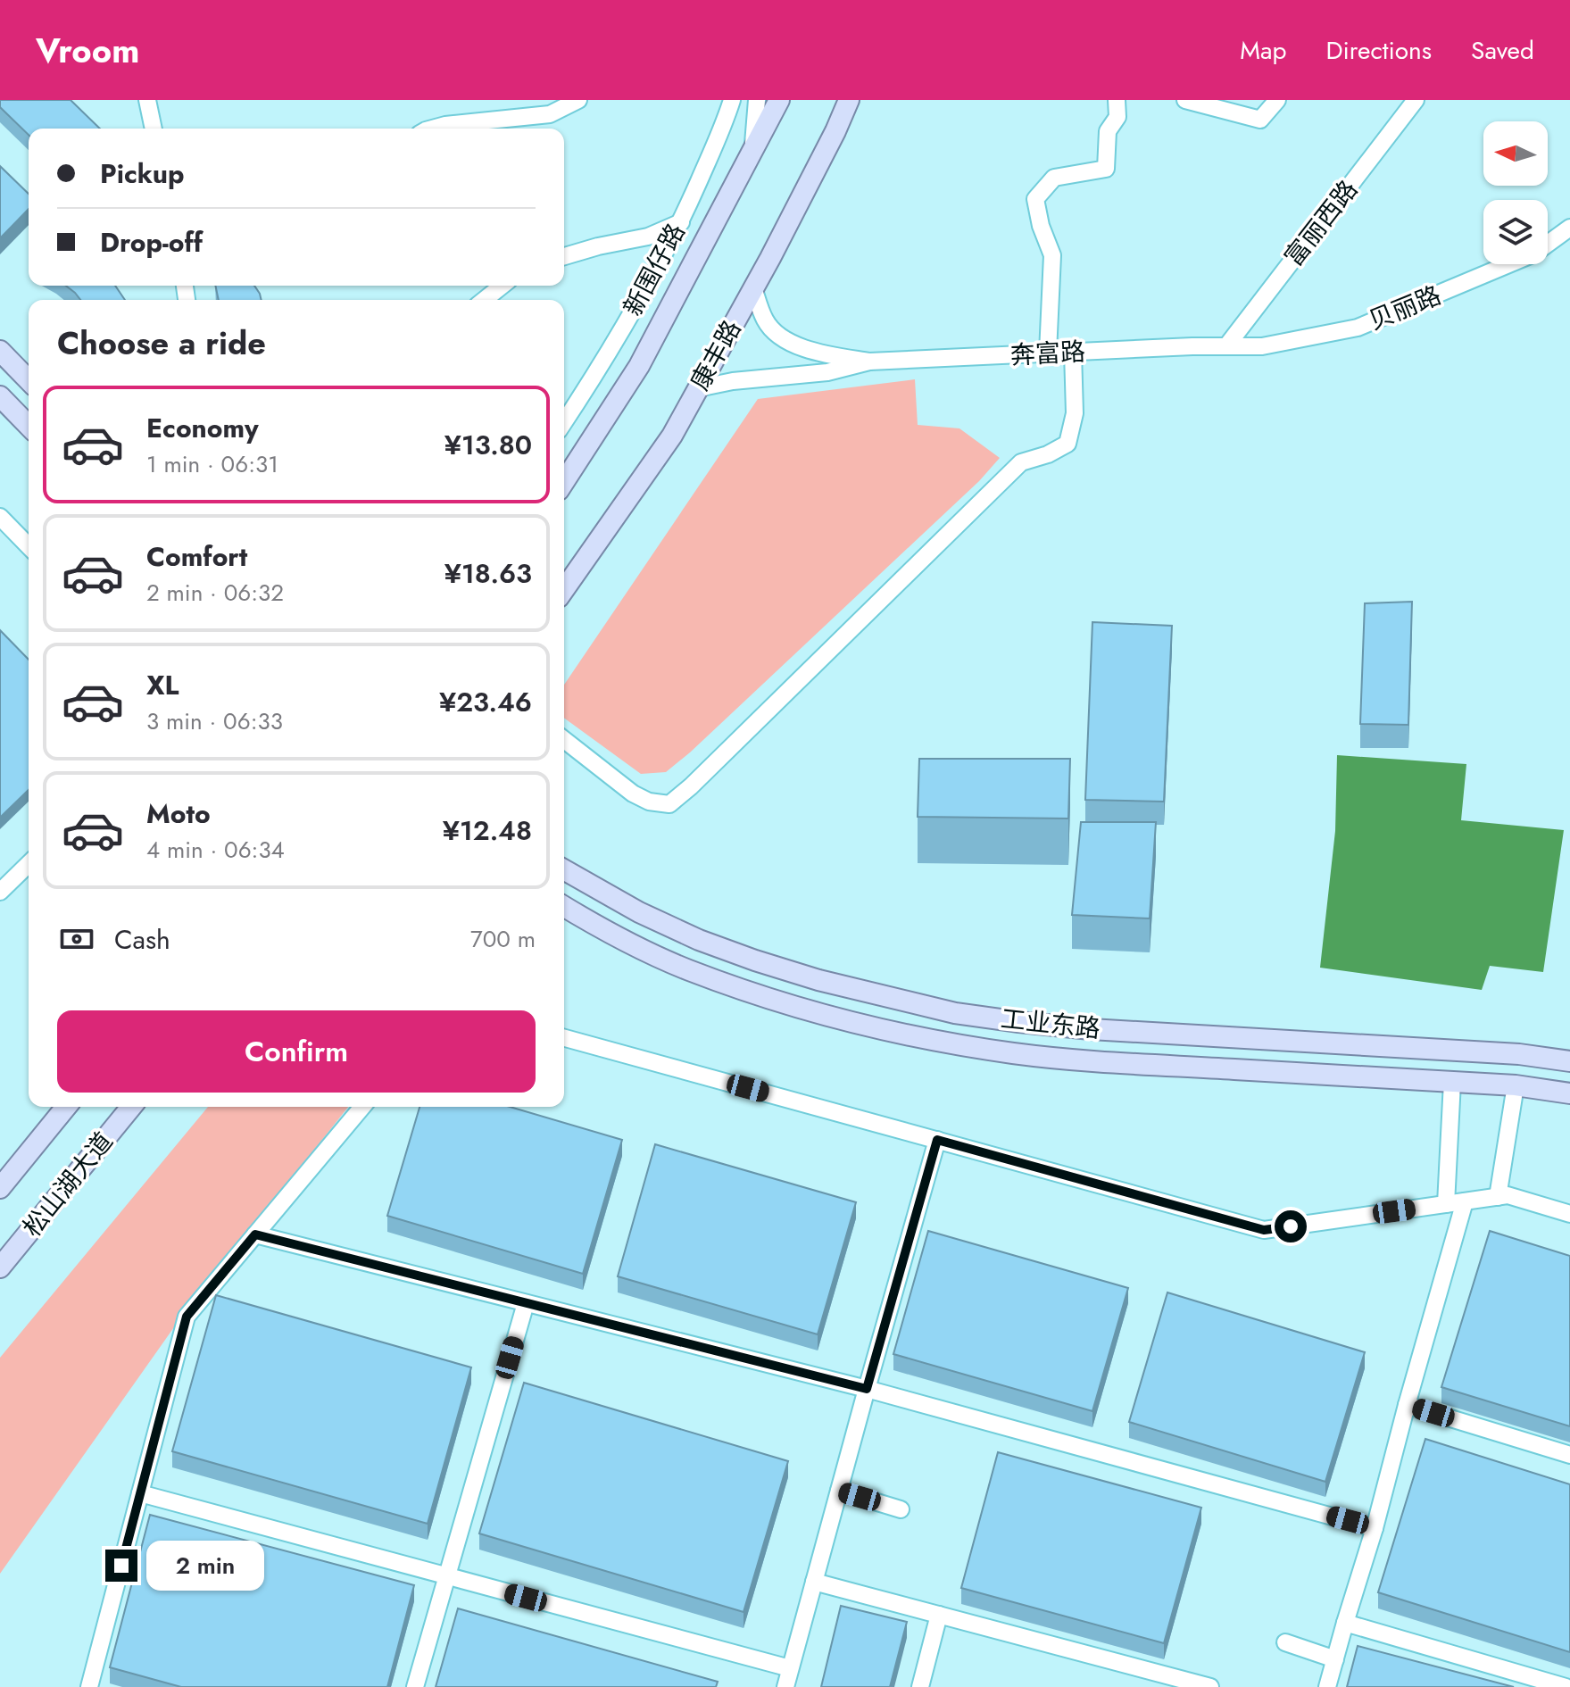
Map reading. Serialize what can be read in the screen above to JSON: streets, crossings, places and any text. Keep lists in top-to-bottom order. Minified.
{"streets":{"main road":["康丰路","工业东路","松山湖大道"],"street":["富丽西路","新围仔路","贝丽路","奔富路"]},"crossings":[["富丽西路","贝丽路"],["富丽西路","奔富路"],["贝丽路","奔富路"]],"north":"left","page":{"header":"Vroom","nav":["Map","Directions","Saved"],"banner":["Pickup","Drop-off"],"heading":"Choose a ride","list":[{"name":"Economy","note":"1 min · 06:31","value":"¥13.80"},{"name":"Comfort","note":"2 min · 06:32","value":"¥18.63"},{"name":"XL","note":"3 min · 06:33","value":"¥23.46"},{"name":"Moto","note":"4 min · 06:34","value":"¥12.48"}],"pay":["Cash","700 m"],"buttons":"Confirm","bubble":"2 min"}}
